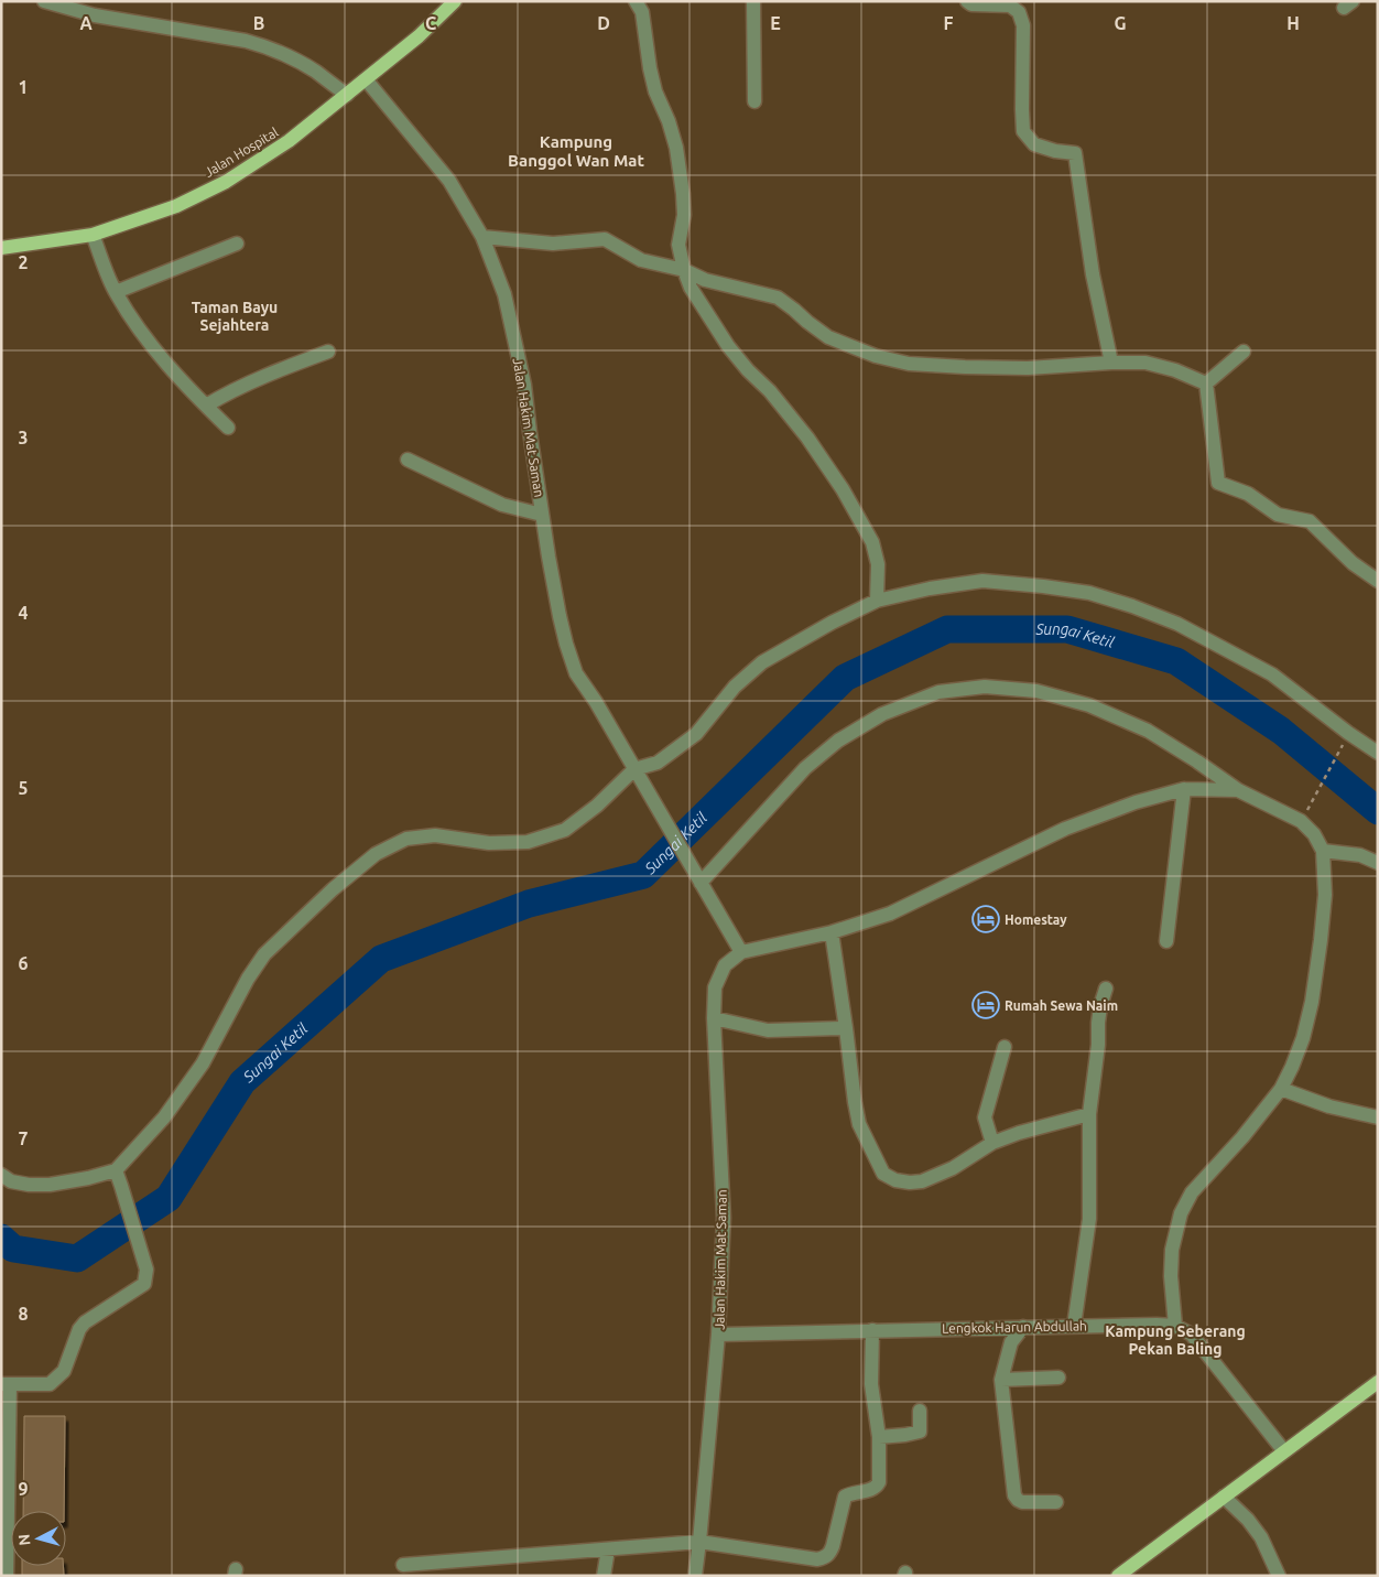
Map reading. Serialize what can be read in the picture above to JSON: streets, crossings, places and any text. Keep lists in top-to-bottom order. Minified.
{"streets":{"main road":["Jalan Hospital"],"street":["Jalan Hakim Mat Saman","Lengkok Harun Abdullah"]},"crossings":[["Jalan Hospital","Jalan Hakim Mat Saman"],["Jalan Hakim Mat Saman","Lengkok Harun Abdullah"]],"districts":["Kampung Banggol Wan Mat","Taman Bayu Sejahtera","Kampung Seberang Pekan Baling"],"water":["Sungai Ketil"],"places":{"hotel":["Homestay","Rumah Sewa Naim"]},"north":"left","grid":{"columns":["A","B","C","D","E","F","G","H"],"rows":["1","2","3","4","5","6","7","8","9"]}}
